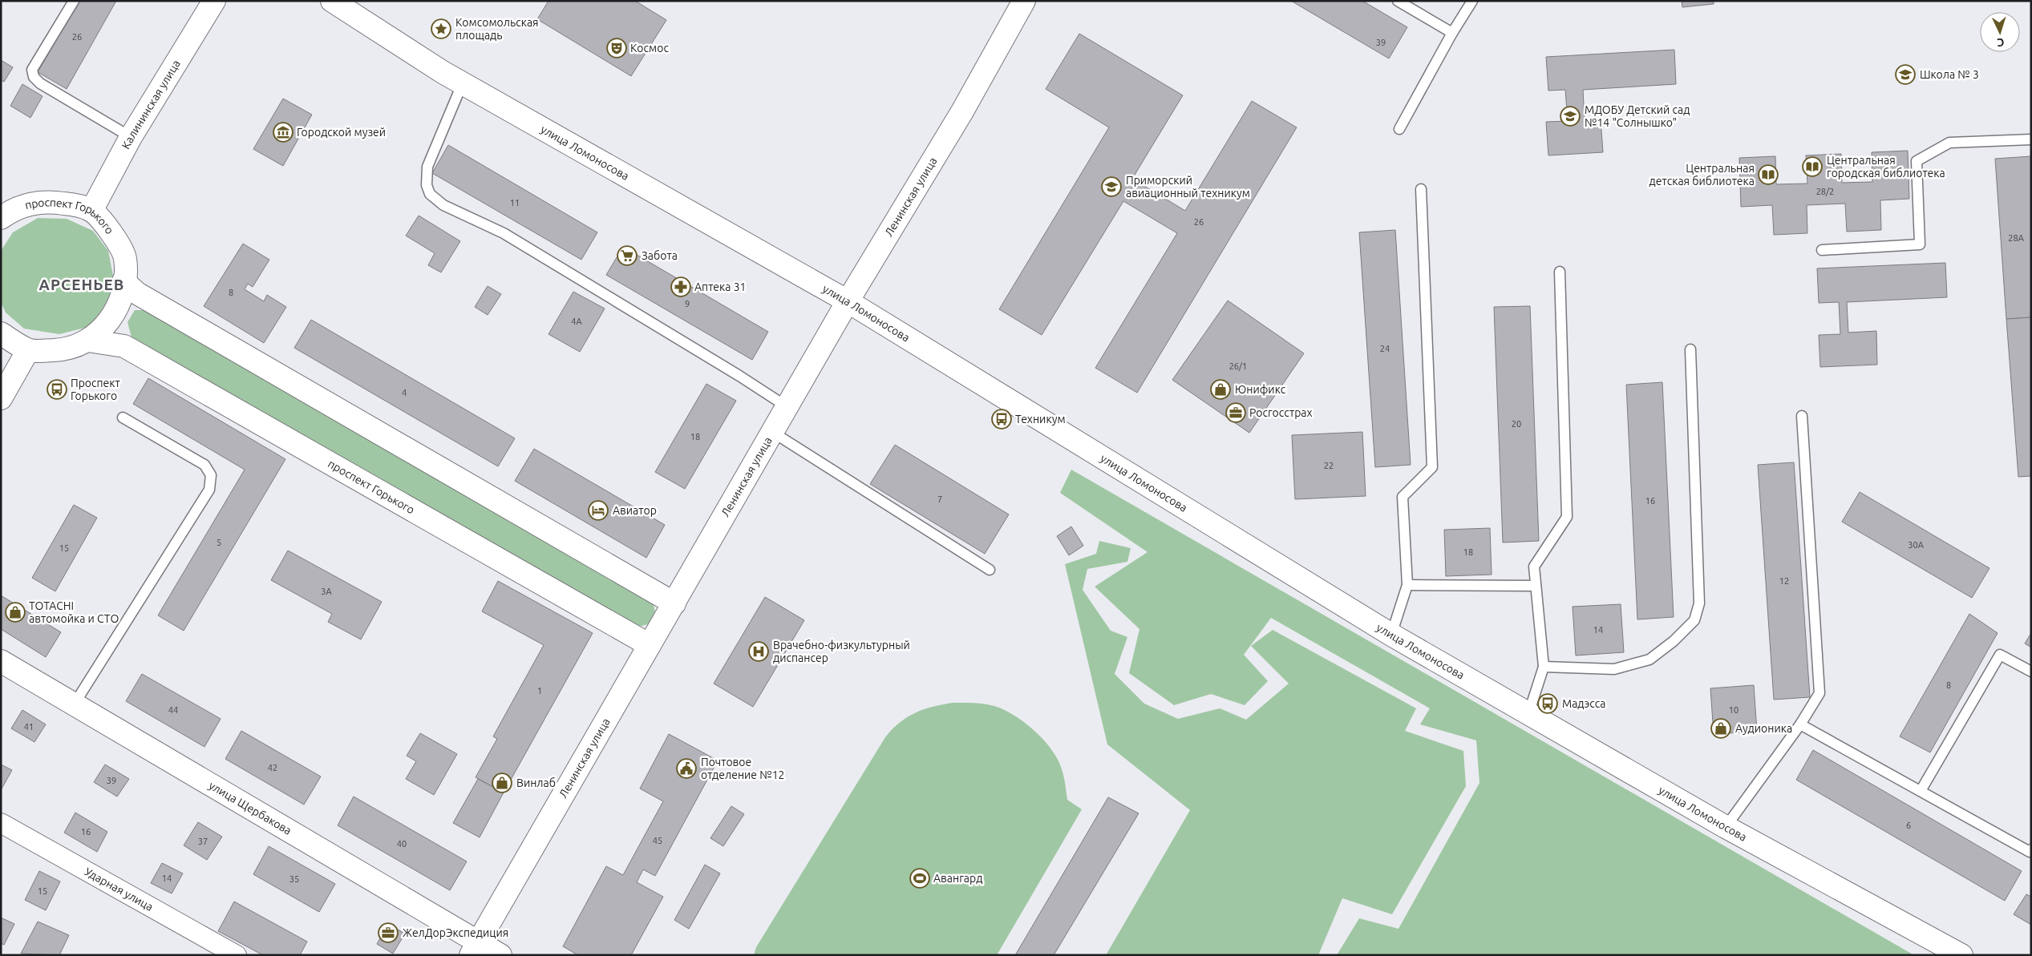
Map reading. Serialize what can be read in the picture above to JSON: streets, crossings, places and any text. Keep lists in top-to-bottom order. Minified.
{"streets":{"main road":["Калининская улица","улица Ломоносова","Ленинская улица","проспект Горького","улица Щербакова"],"street":["Ударная улица"]},"crossings":[["Калининская улица","проспект Горького"],["улица Ломоносова","Ленинская улица"],["Ленинская улица","проспект Горького"],["Ленинская улица","улица Щербакова"]],"districts":["АРСЕНЬЕВ"],"places":{"place":["Комсомольская площадь"],"theatre":["Космос"],"school or university":["Школа № 3","МДОБУ Детский сад №14 \"Солнышко\"","Приморский авиационный техникум"],"museum":["Городской музей"],"library":["Центральная городская библиотека","Центральная детская библиотека"],"supermarket":["Забота"],"pharmacy":["Аптека 31"],"bus stop":["Проспект Горького","Техникум","Мадэсса"],"shop":["Юнификс","TOTACHI автомойка и СТО","Аудионика","Винлаб"],"office":["Росгосстрах","ЖелДорЭкспедиция"],"hotel":["Авиатор"],"hospital":["Врачебно-физкультурный диспансер"],"public building":["Почтовое отделение №12"],"sports":["Авангард"]},"house_numbers":["26","39","28/2","11","26","28А","8","9","4А","24","26/1","4","20","18","22","7","16","5","30А","15","18","12","3А","14","8","1","44","10","41","42","39","6","16","45","37","40","14","35","15"],"north":"bottom"}
